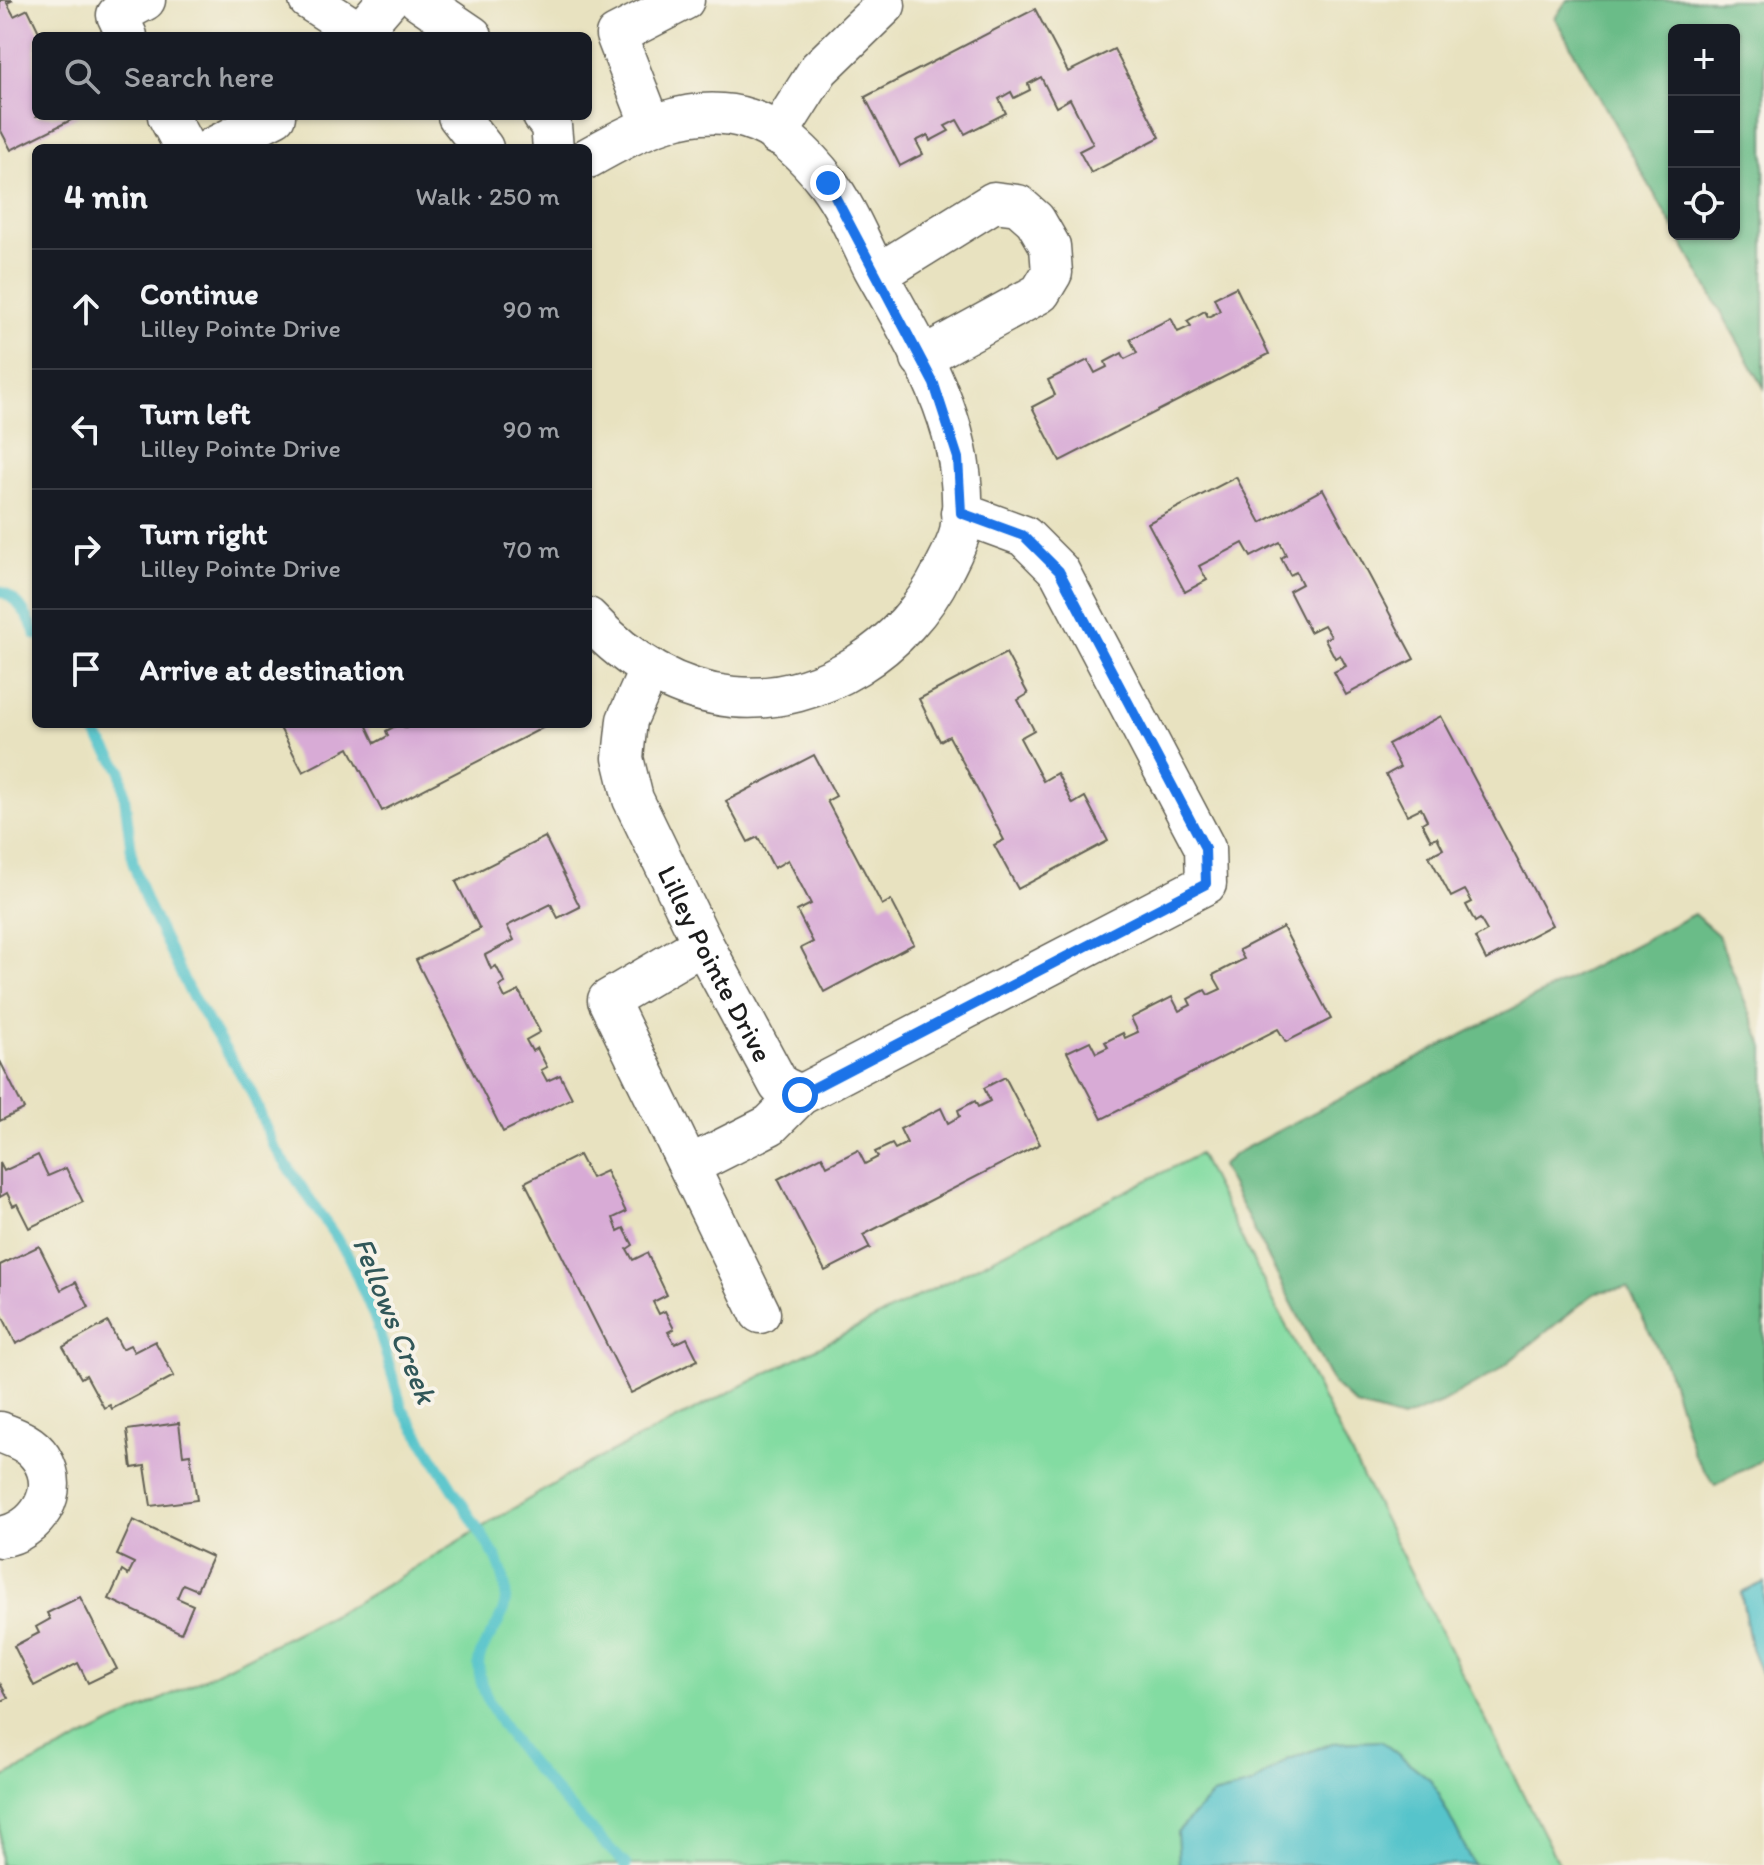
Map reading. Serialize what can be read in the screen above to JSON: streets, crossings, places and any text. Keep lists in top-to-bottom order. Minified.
{"streets":{"street":["Lilley Pointe Drive"]},"water":["Fellows Creek"],"page":{"map_buttons":["+","−"],"search":"Search here","heading":["4 min","Walk · 250 m"],"list":[["Continue","Lilley Pointe Drive","90 m"],["Turn left","Lilley Pointe Drive","90 m"],["Turn right","Lilley Pointe Drive","70 m"],"Arrive at destination"]}}
